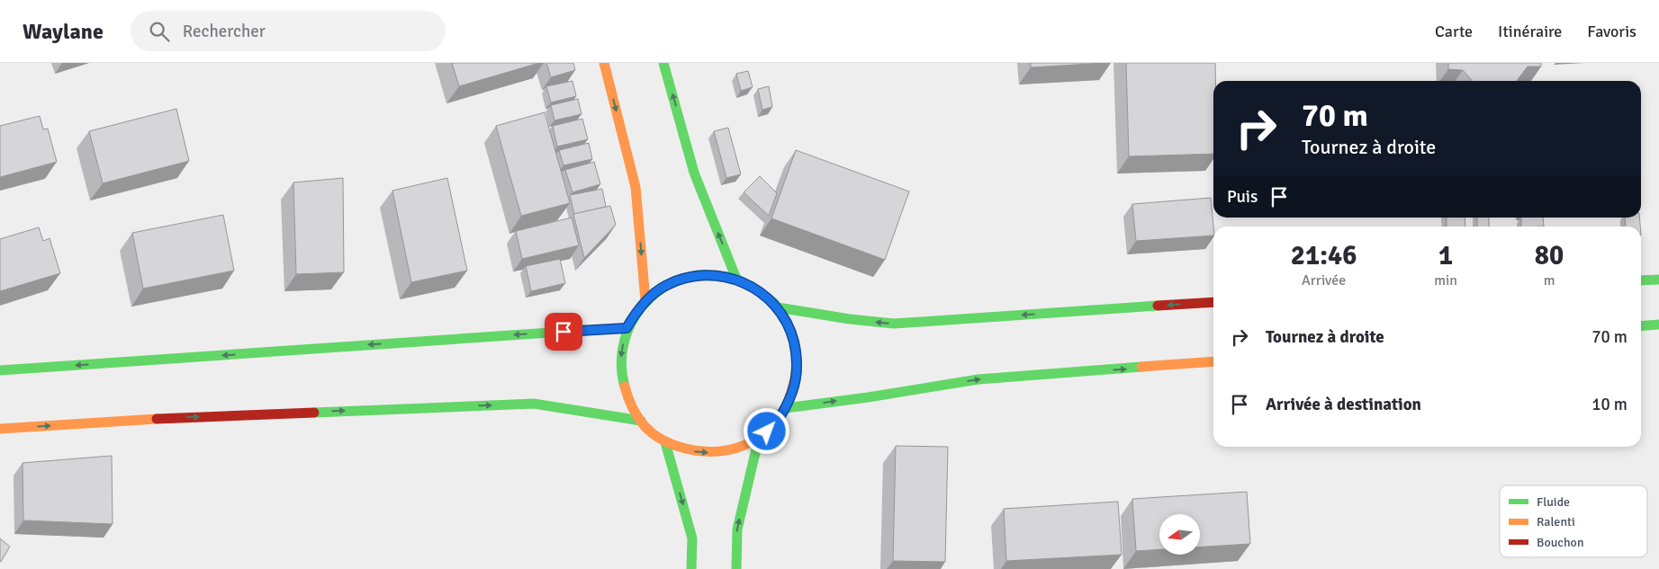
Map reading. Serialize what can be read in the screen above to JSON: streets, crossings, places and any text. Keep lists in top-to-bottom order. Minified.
{"legend":["Fluide","Ralenti","Bouchon"],"north":"left","page":{"header":"Waylane","search":"Rechercher","nav":["Carte","Itinéraire","Favoris"],"turn":["70 m","Tournez à droite"],"then":"Puis","eta":["21:46","Arrivée","1","min","80","m"],"list":[{"name":"Tournez à droite","value":"70 m"},{"name":"Arrivée à destination","value":"10 m"}]}}
